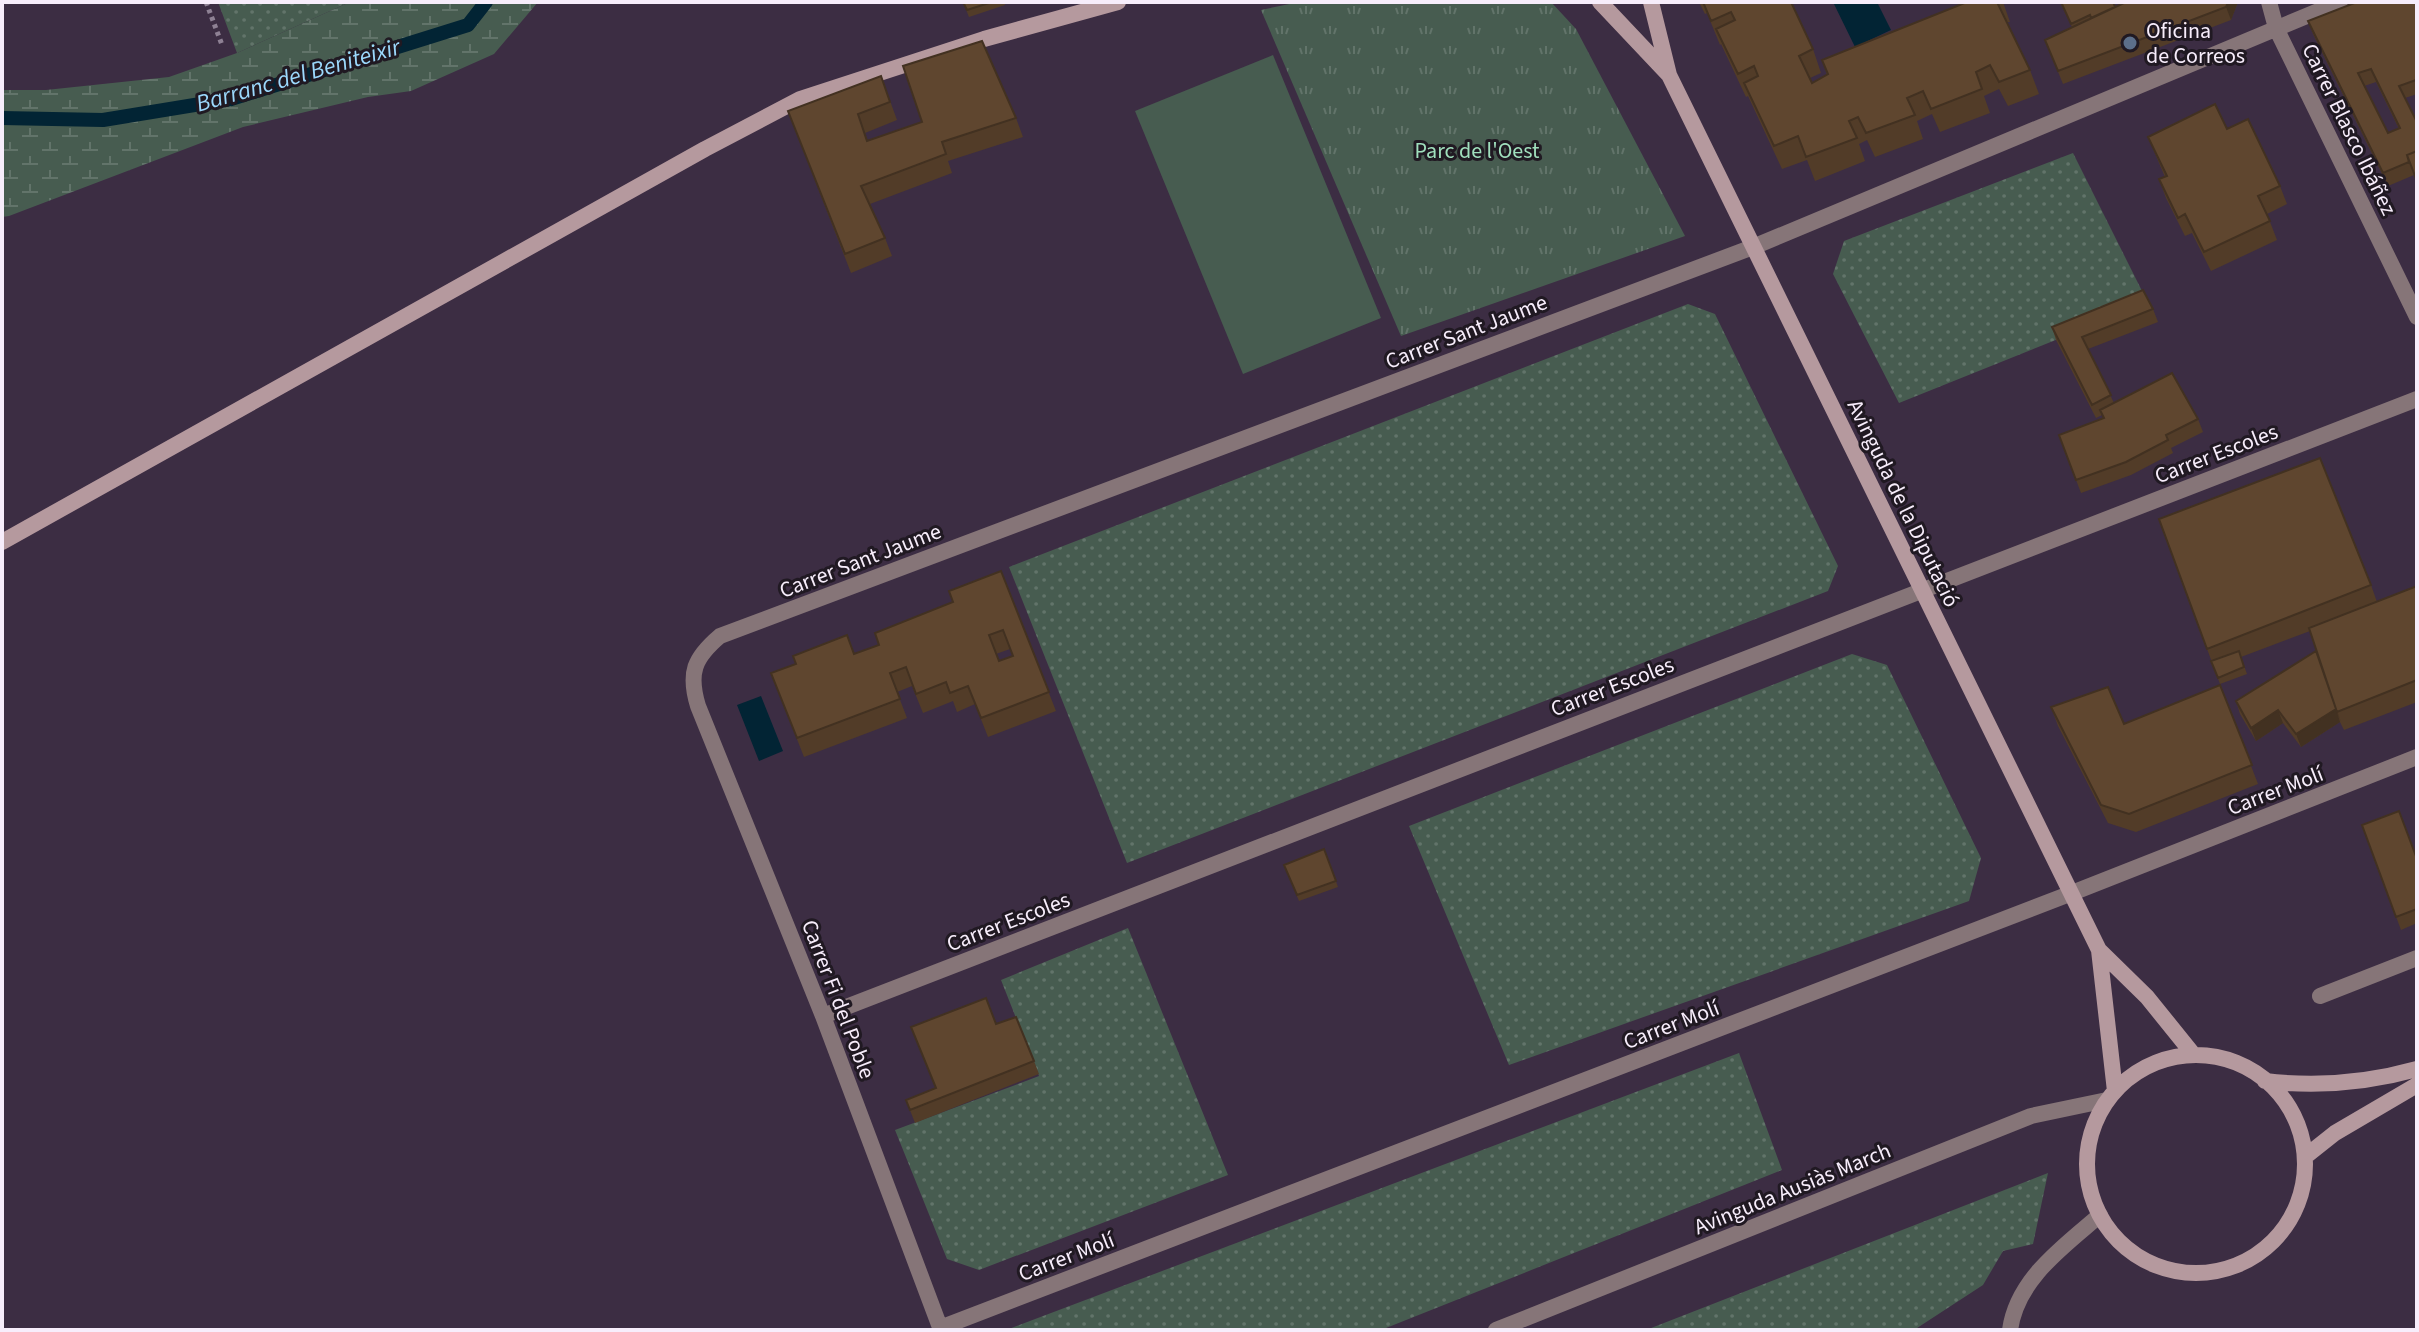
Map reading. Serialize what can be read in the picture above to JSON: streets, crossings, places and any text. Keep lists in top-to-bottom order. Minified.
{"streets":{"street":["Carrer Blasco Ibáñez","Carrer Sant Jaume","Carrer Escoles","Avinguda de la Diputació","Carrer Molí","Carrer Fi del Poble","Avinguda Ausiàs March"]},"crossings":[["Carrer Blasco Ibáñez","Carrer Sant Jaume"],["Carrer Sant Jaume","Avinguda de la Diputació"],["Carrer Sant Jaume","Carrer Fi del Poble"],["Carrer Escoles","Avinguda de la Diputació"],["Carrer Escoles","Carrer Fi del Poble"],["Avinguda de la Diputació","Carrer Molí"],["Carrer Molí","Carrer Fi del Poble"]],"water":["Barranc del Beniteixir"],"parks":["Parc de l'Oest"],"places":["Oficina de Correos"]}
